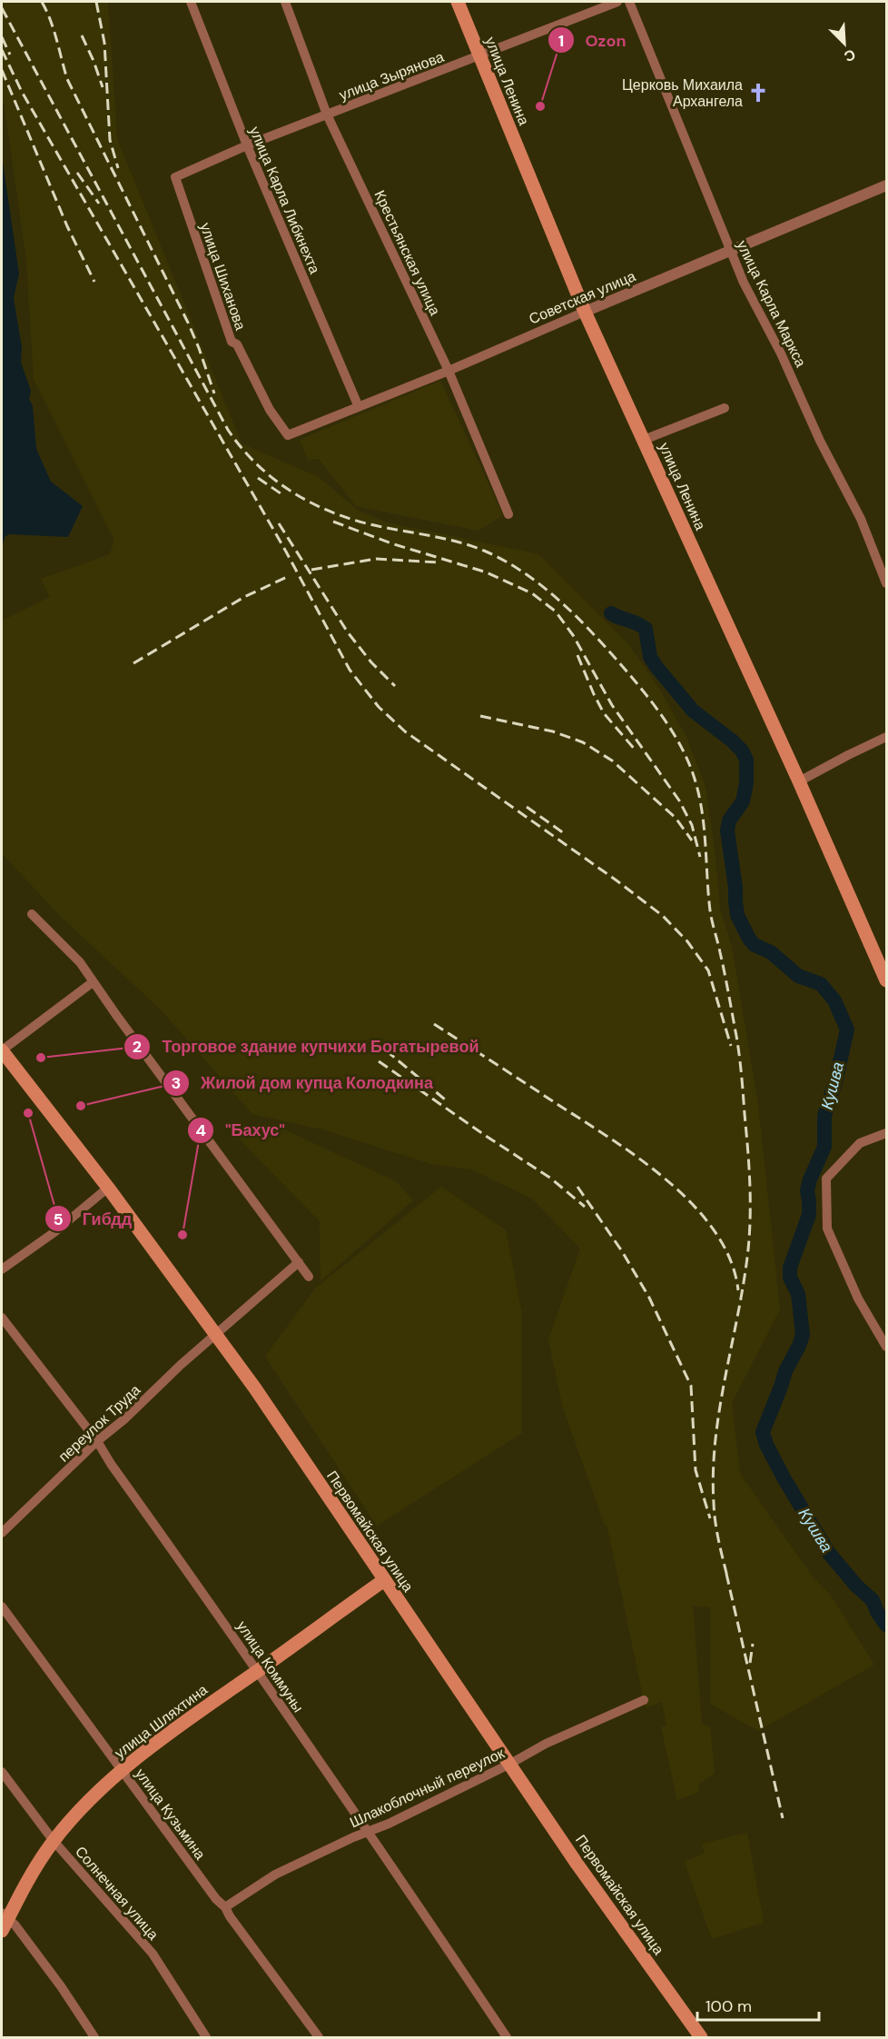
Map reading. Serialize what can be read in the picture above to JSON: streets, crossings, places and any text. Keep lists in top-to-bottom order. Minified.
{"streets":{"main road":["улица Ленина","Первомайская улица","улица Шляхтина"],"street":["улица Зырянова","улица Карла Либкнехта","Крестьянская улица","улица Шиханова","Советская улица","улица Карла Маркса","переулок Труда","улица Коммуны","Шлакоблочный переулок","улица Кузьмина","Солнечная улица"]},"crossings":[["улица Зырянова","улица Ленина"],["улица Зырянова","улица Карла Либкнехта"],["улица Зырянова","Крестьянская улица"],["улица Зырянова","улица Шиханова"],["улица Ленина","Советская улица"],["улица Карла Либкнехта","Советская улица"],["Крестьянская улица","Советская улица"],["улица Шиханова","Советская улица"],["Советская улица","улица Карла Маркса"],["переулок Труда","Первомайская улица"],["переулок Труда","улица Коммуны"],["Первомайская улица","улица Шляхтина"],["Первомайская улица","Шлакоблочный переулок"],["улица Коммуны","улица Шляхтина"],["улица Коммуны","Шлакоблочный переулок"],["улица Шляхтина","улица Кузьмина"],["улица Шляхтина","Солнечная улица"],["Шлакоблочный переулок","улица Кузьмина"]],"water":["Кушва"],"places":{"church":["Церковь Михаила Архангела"],"other":["Ozon","Торговое здание купчихи Богатыревой","Жилой дом купца Колодкина","Гибдд","\"Бахус\""]},"scale_bar":"100 m","north":"bottom right"}
